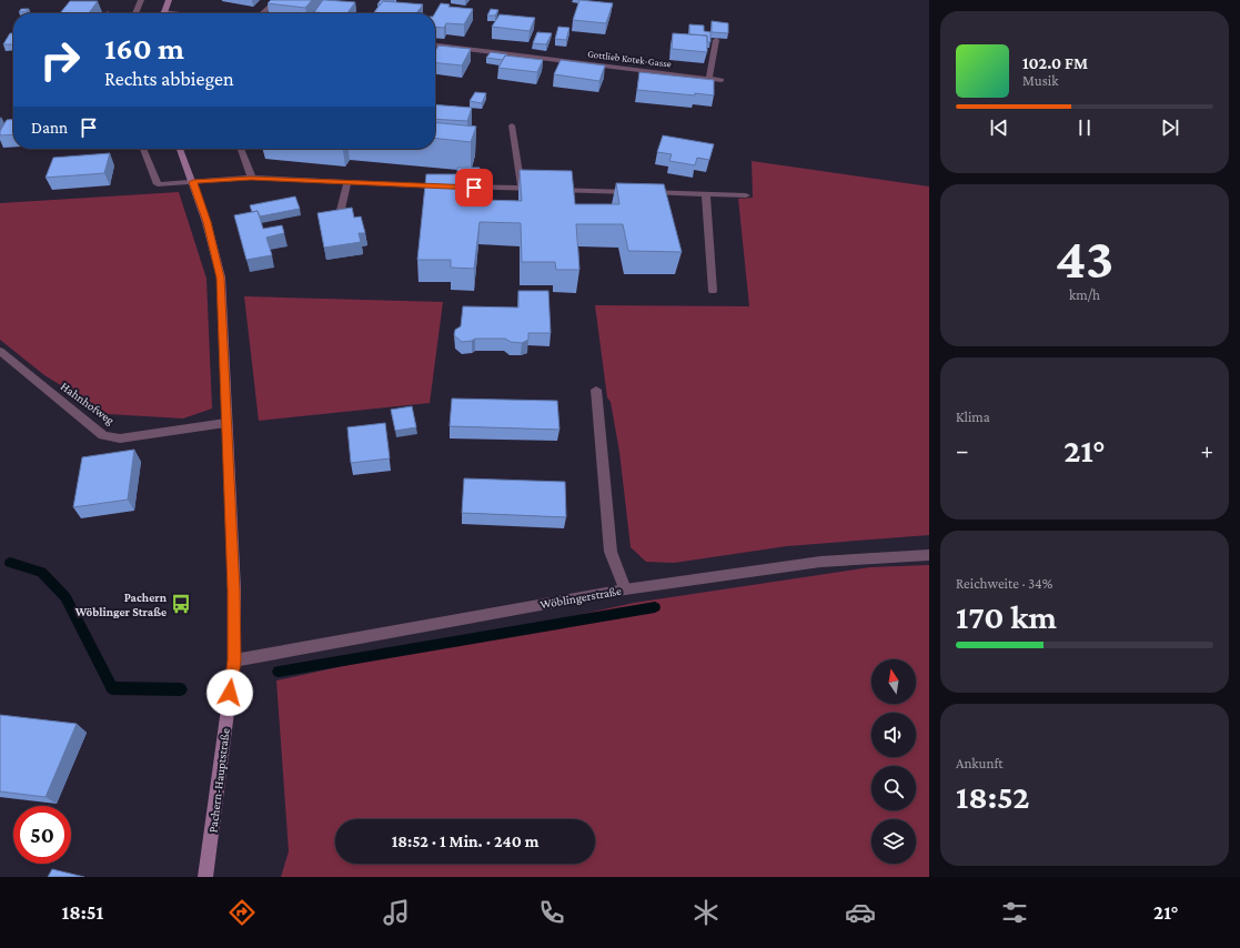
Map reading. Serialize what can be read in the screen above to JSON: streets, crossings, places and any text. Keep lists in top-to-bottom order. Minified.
{"streets":{"main road":["Pachern-Hauptstraße"],"street":["Gottlieb Kotek-Gasse","Hahnhofweg","Wöblingerstraße"]},"crossings":[["Hahnhofweg","Pachern-Hauptstraße"],["Wöblingerstraße","Pachern-Hauptstraße"]],"places":{"bus stop":["Pachern Wöblinger Straße"]},"north":"top","page":{"turn":["160 m","Rechts abbiegen"],"song":["102.0 FM","Musik"],"then":"Dann","tile":[["43","km/h"],"Klima",["Reichweite · 34%","170 km"],["Ankunft","18:52"]],"heat":["−","21°","+"],"limit":"50","trip":"18:52 · 1 Min. · 240 m","tabs":["18:51","21°"]}}
